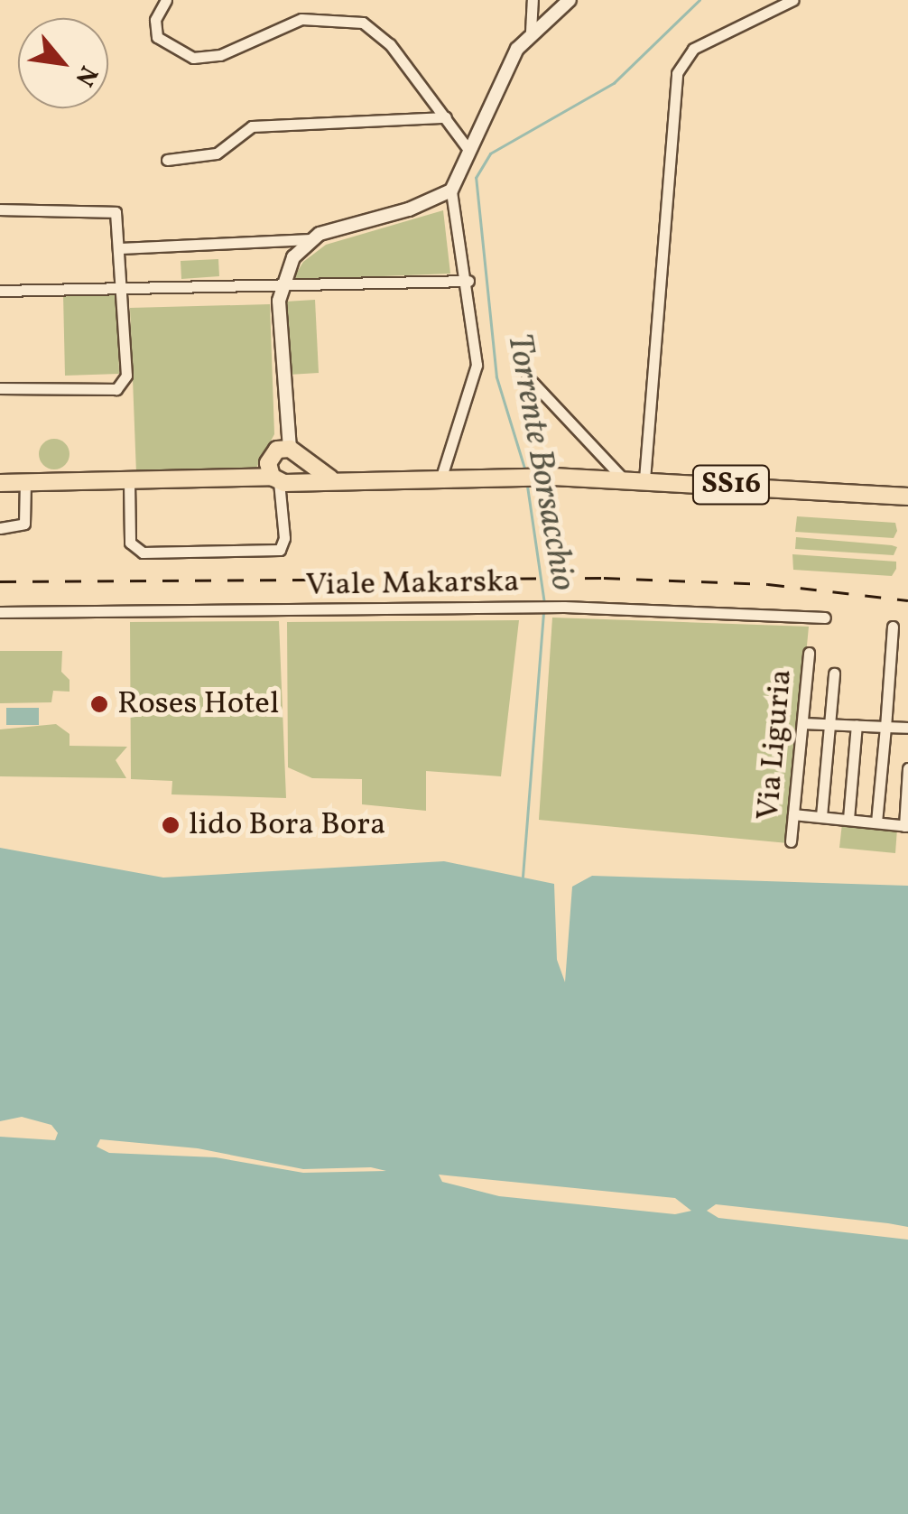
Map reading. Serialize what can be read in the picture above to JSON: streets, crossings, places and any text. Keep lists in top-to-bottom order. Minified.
{"streets":{"main road":["SS16"],"street":["Viale Makarska","Via Liguria"]},"water":["Torrente Borsacchio"],"places":["Roses Hotel","lido Bora Bora"],"north":"bottom right"}
